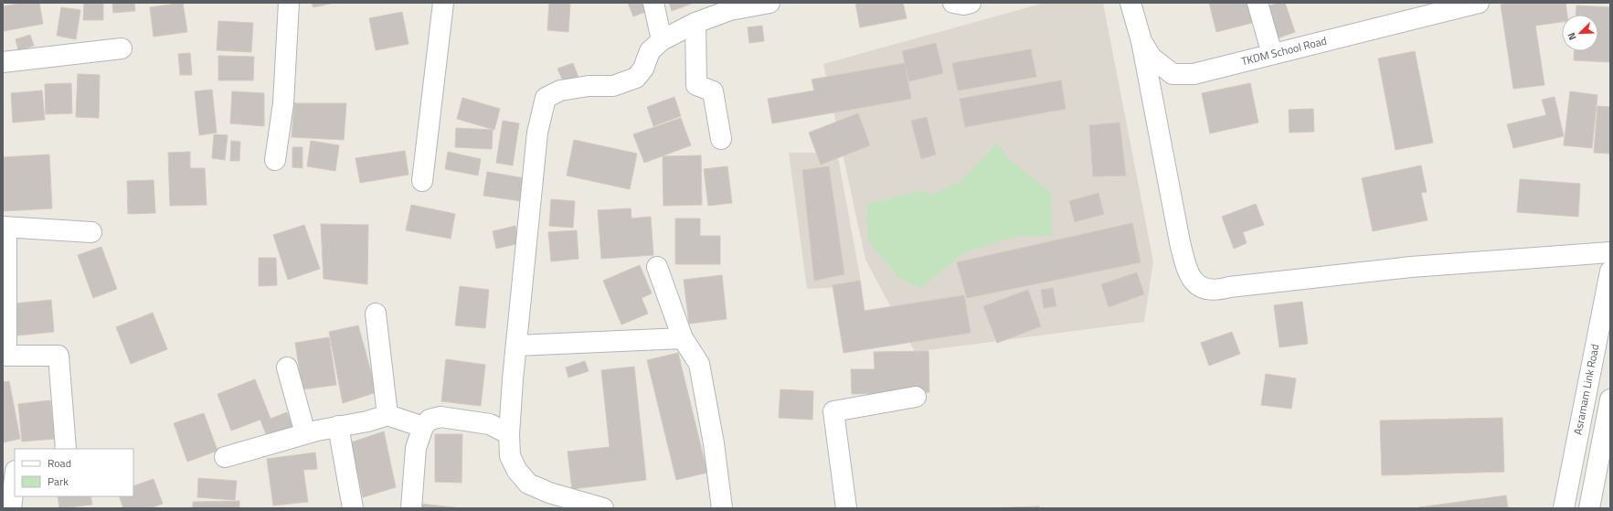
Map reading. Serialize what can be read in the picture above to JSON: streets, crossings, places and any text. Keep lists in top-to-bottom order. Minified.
{"streets":{"street":["TKDM School Road","Asramam Link Road"]},"legend":["Road","Park"],"north":"bottom left"}
